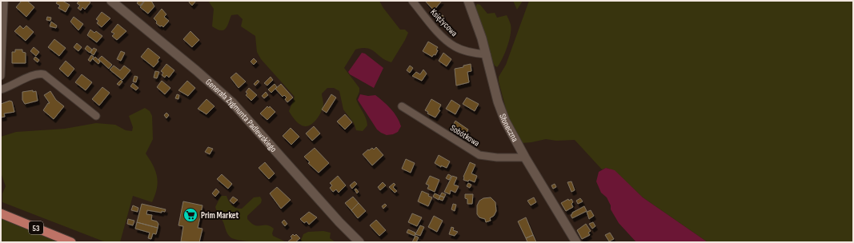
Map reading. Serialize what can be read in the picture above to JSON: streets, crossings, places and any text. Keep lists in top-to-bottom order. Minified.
{"streets":{"main road":["53"],"street":["Księżycowa","Generała Zygmunta Padlewskiego","Słoneczna","Sobótkowa"]},"crossings":[["Księżycowa","Słoneczna"],["Słoneczna","Sobótkowa"]],"places":{"supermarket":["Prim Market"]}}
